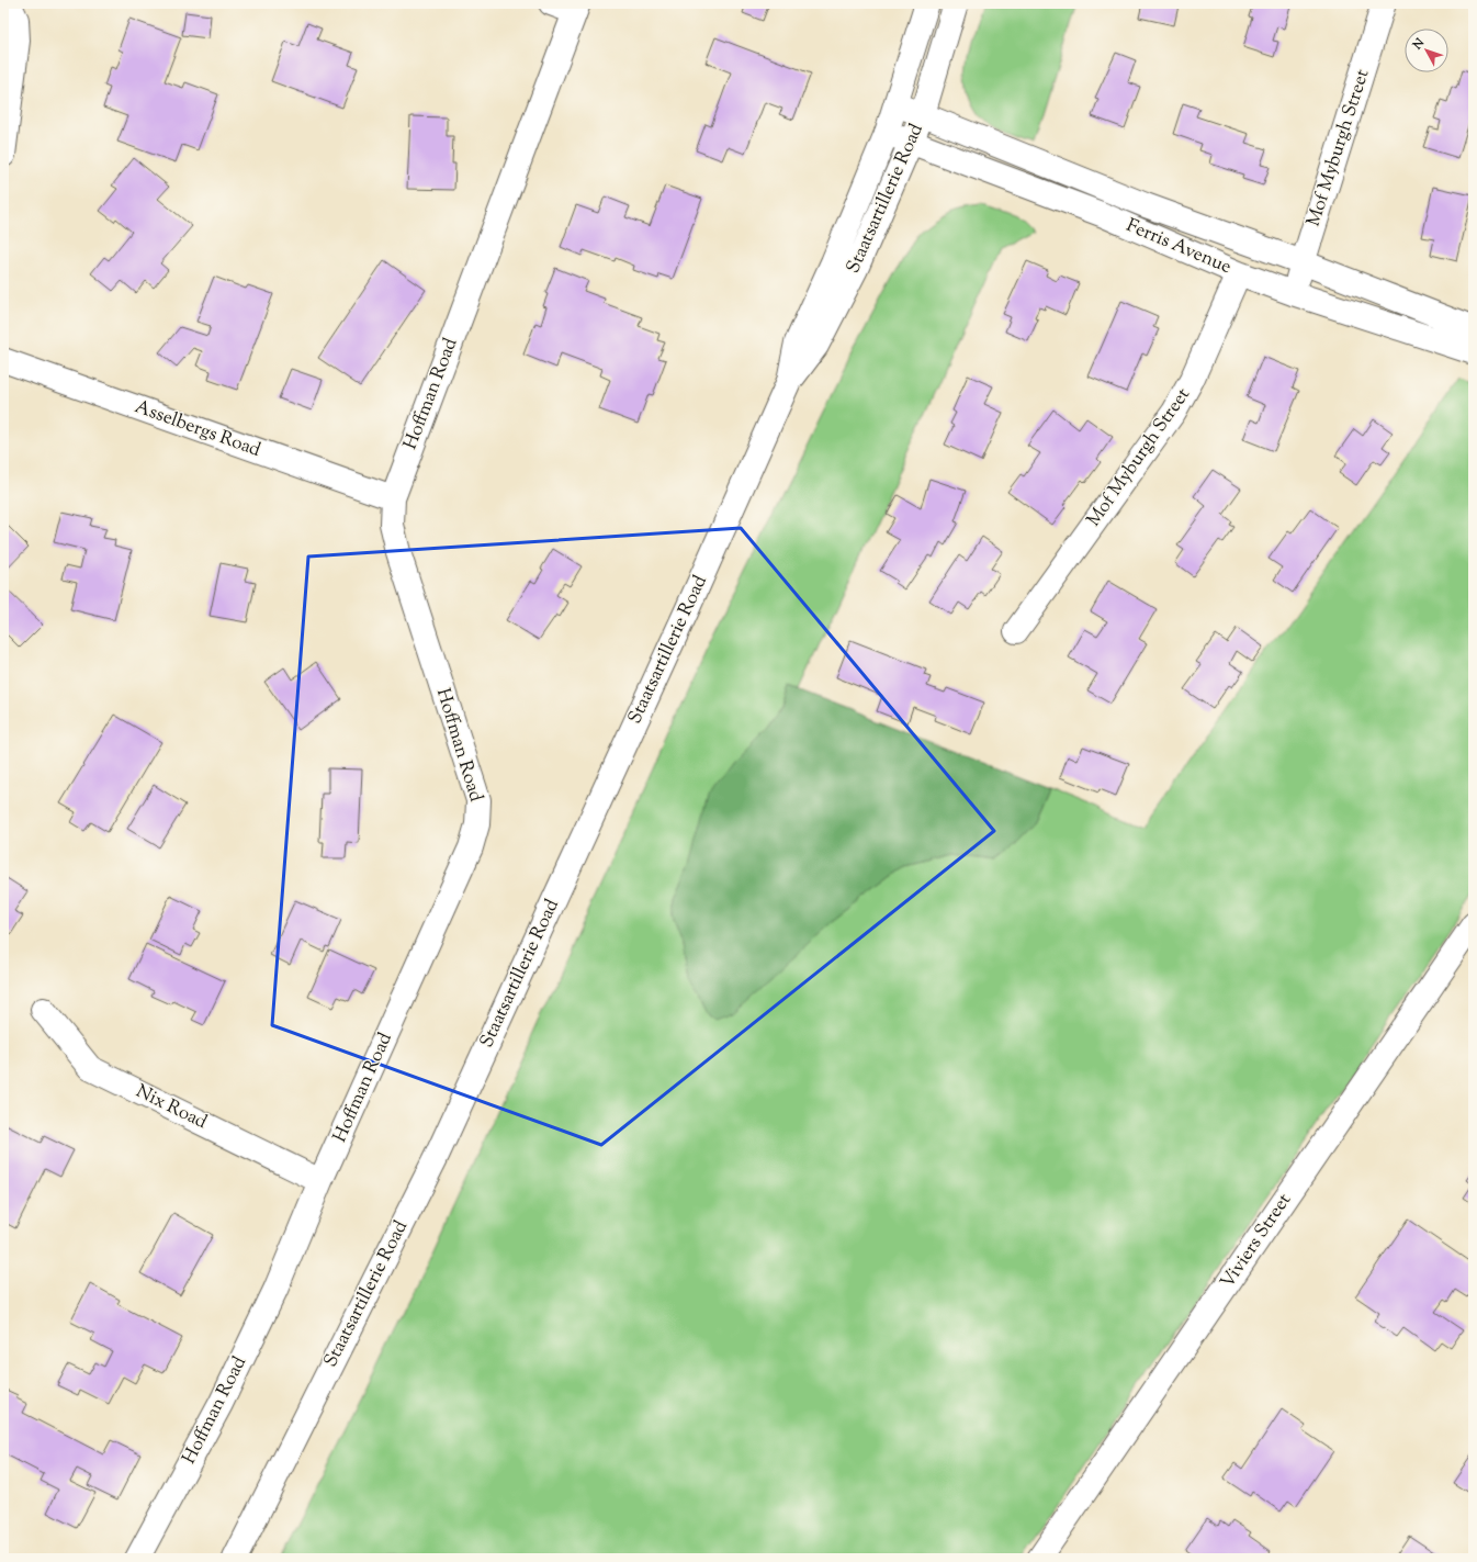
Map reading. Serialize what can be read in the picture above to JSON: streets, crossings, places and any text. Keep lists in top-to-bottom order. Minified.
{"streets":{"street":["Mof Myburgh Street","Staatsartillerie Road","Ferris Avenue","Hoffman Road","Asselbergs Road","Nix Road","Viviers Street"]},"crossings":[["Mof Myburgh Street","Ferris Avenue"],["Staatsartillerie Road","Ferris Avenue"],["Hoffman Road","Asselbergs Road"],["Hoffman Road","Nix Road"]],"north":"top left"}
